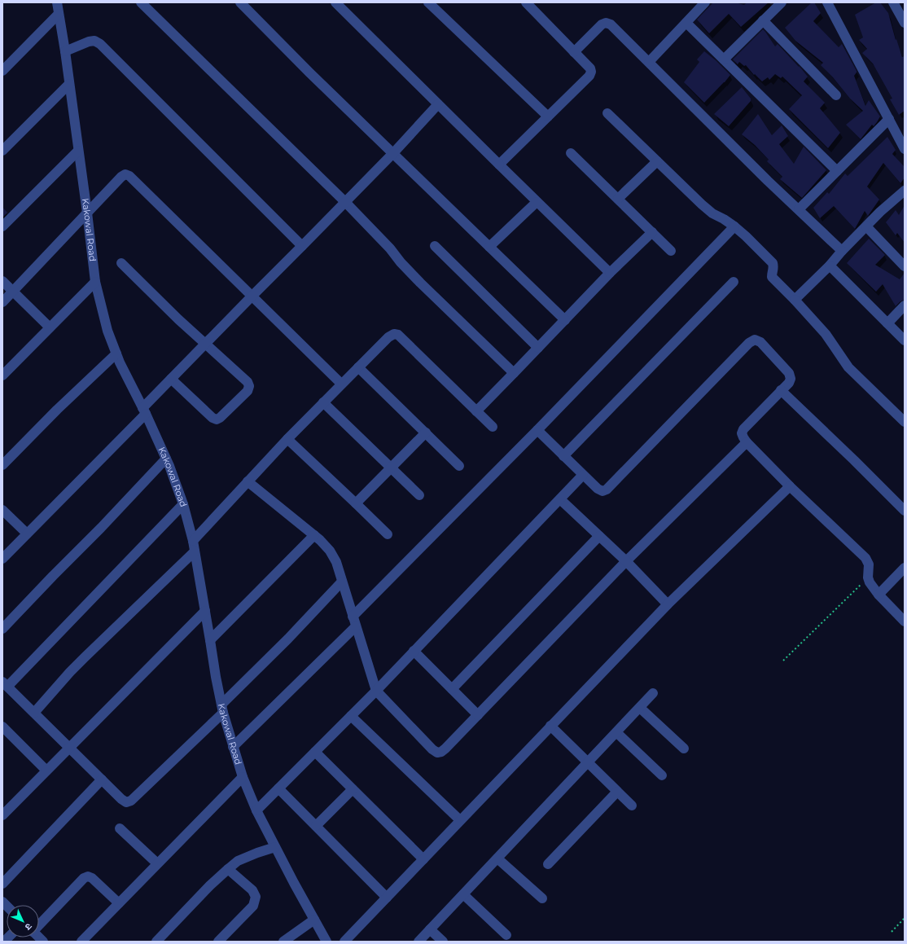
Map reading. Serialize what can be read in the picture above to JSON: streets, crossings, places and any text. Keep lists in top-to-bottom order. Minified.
{"streets":{"street":["Kakowal Road"]},"north":"bottom right"}
